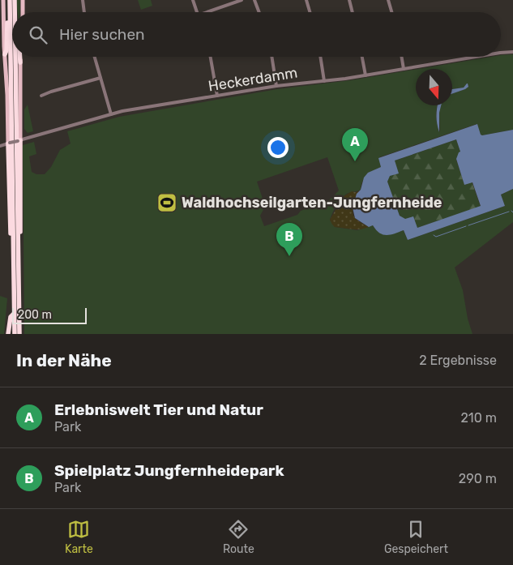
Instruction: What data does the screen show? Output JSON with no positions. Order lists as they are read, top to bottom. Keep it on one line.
{"streets":{"street":["Heckerdamm"]},"places":{"sports":["Waldhochseilgarten-Jungfernheide"]},"scale_bar":"200 m","north":"bottom","page":{"search":"Hier suchen","pins":["A","B"],"scale":"200 m","heading":["In der Nähe","2 Ergebnisse"],"list":[{"mark":"A","name":"Erlebniswelt Tier und Natur","note":"Park","value":"210 m"},{"mark":"B","name":"Spielplatz Jungfernheidepark","note":"Park","value":"290 m"}],"nav":["Karte","Route","Gespeichert"]}}
